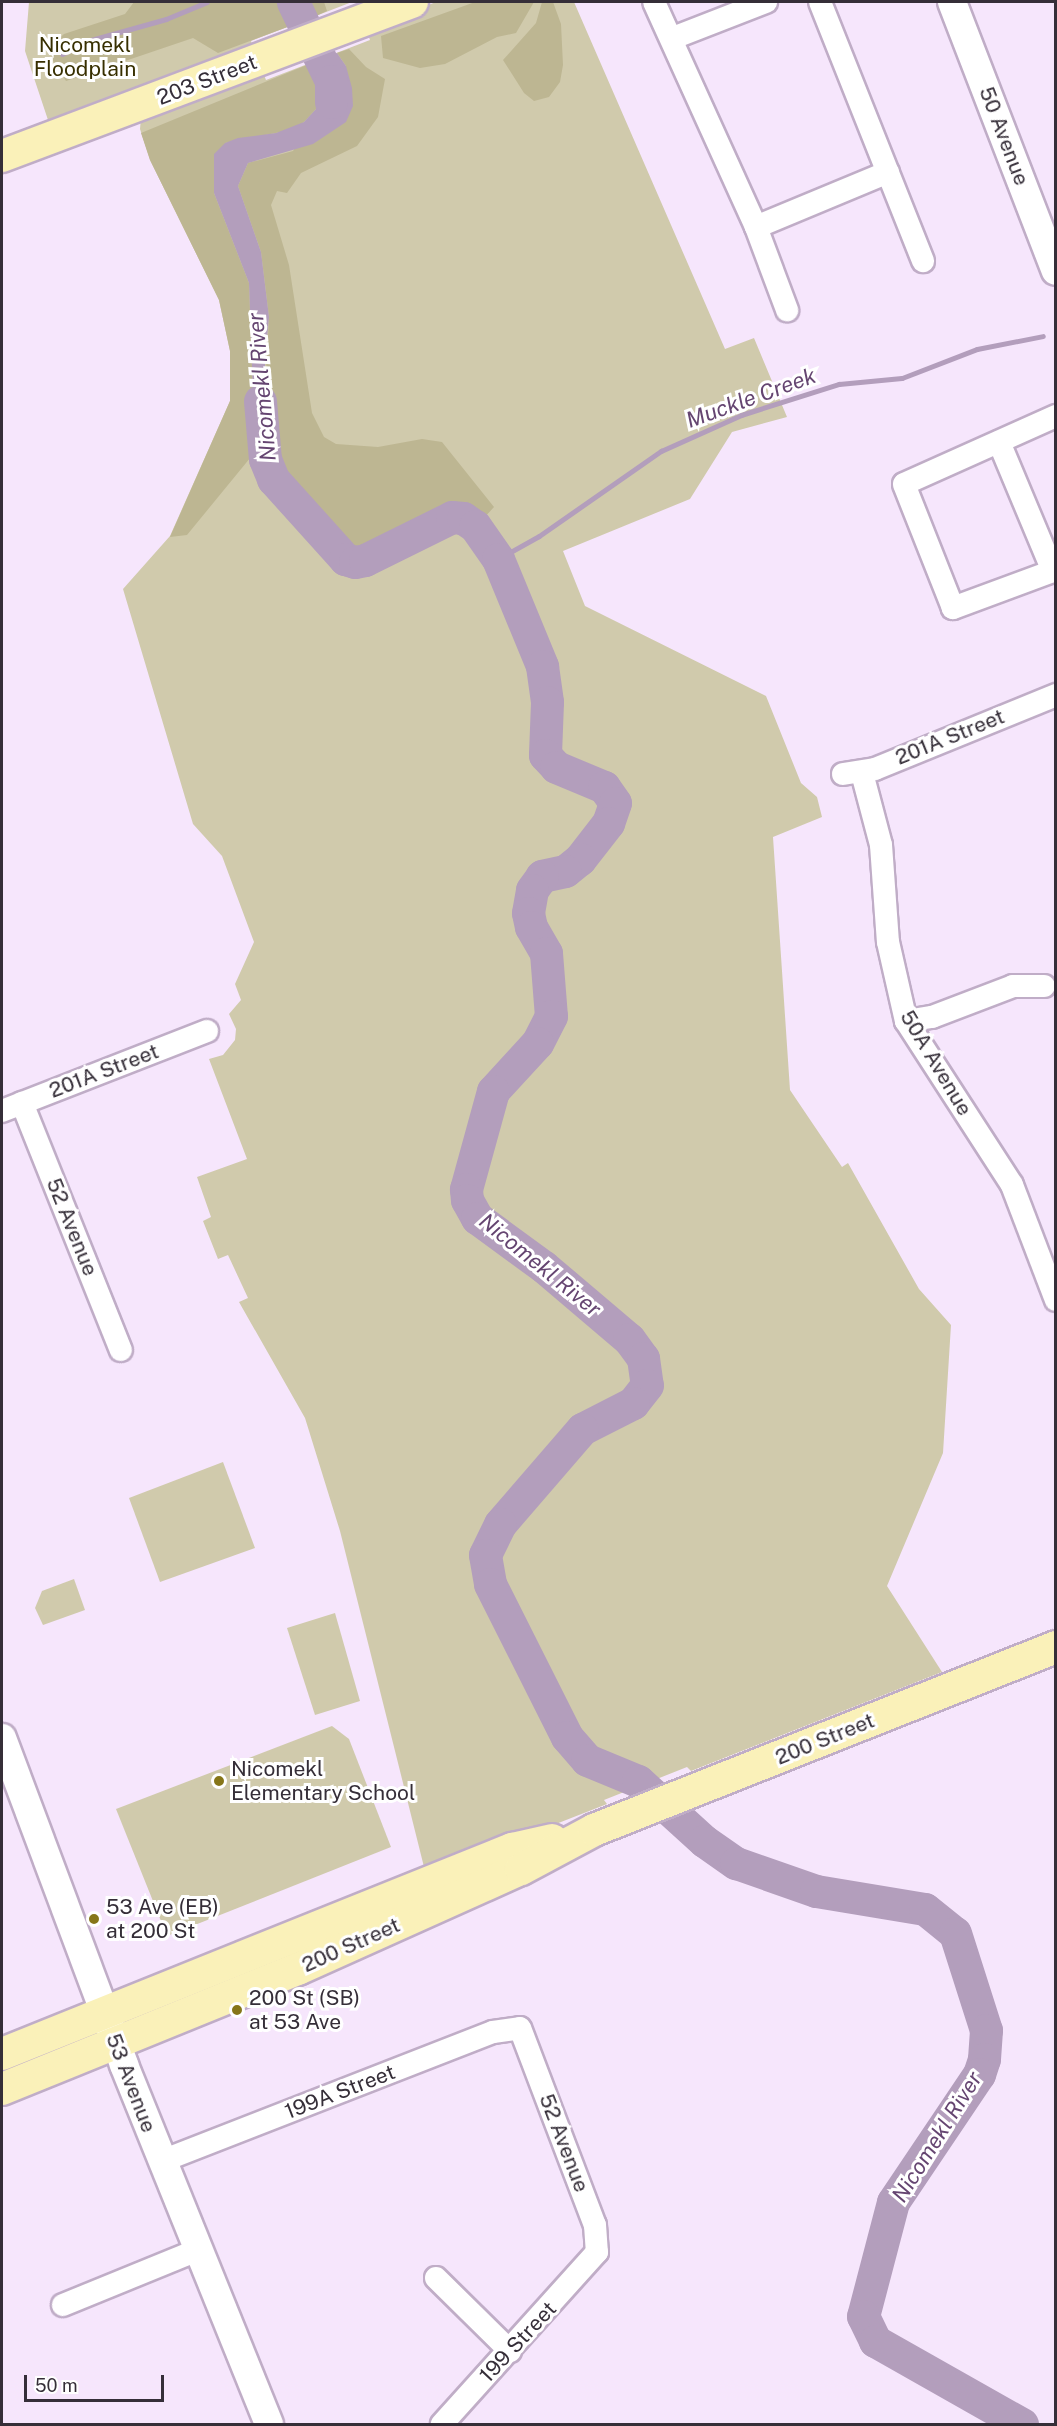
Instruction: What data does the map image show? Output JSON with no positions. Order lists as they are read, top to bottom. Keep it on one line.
{"streets":{"main road":["203 Street","200 Street"],"street":["50 Avenue","201A Street","50A Avenue","52 Avenue","53 Avenue","199A Street","199 Street"]},"crossings":[["201A Street","50A Avenue"],["201A Street","52 Avenue"],["52 Avenue","199A Street"],["52 Avenue","199 Street"],["200 Street","53 Avenue"],["53 Avenue","199A Street"]],"water":["Nicomekl River","Muckle Creek"],"parks":["Nicomekl Floodplain"],"places":["Nicomekl Elementary School","53 Ave (EB) at 200 St","200 St (SB) at 53 Ave"],"scale_bar":"50 m"}
